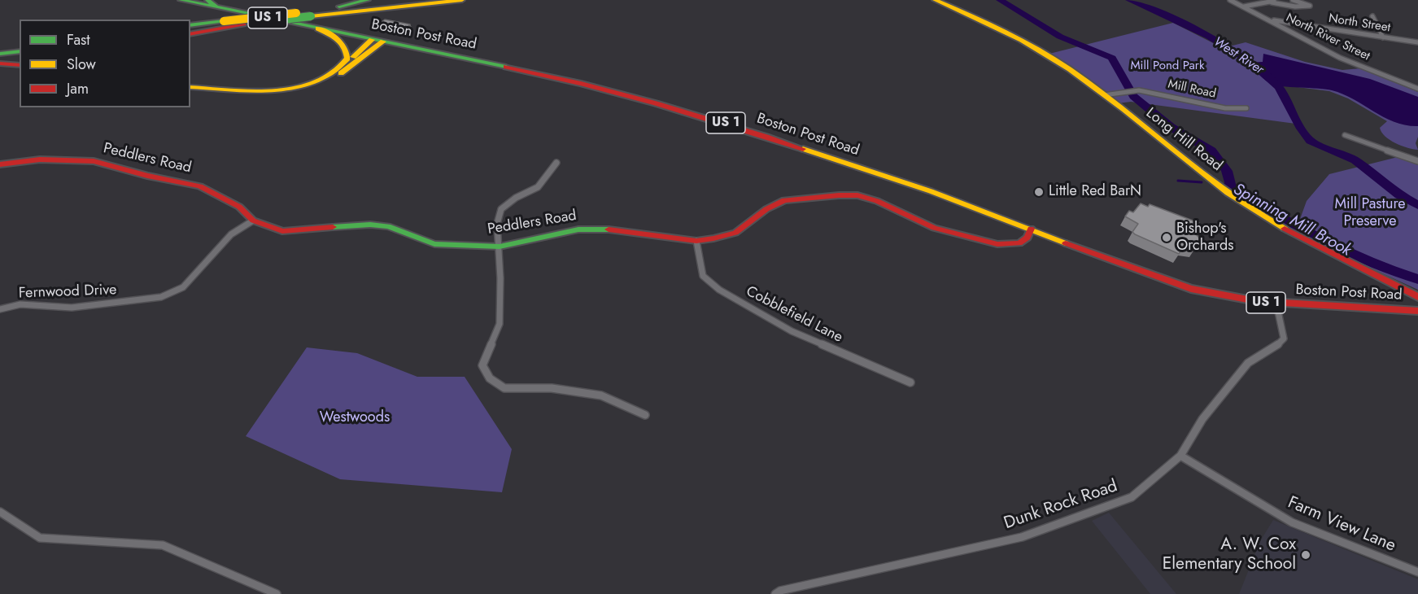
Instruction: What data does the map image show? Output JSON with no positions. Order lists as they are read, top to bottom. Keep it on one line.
{"streets":{"main road":["US 1","Boston Post Road","Long Hill Road","Peddlers Road"],"street":["North Street","North River Street","Mill Road","Fernwood Drive","Cobblefield Lane","Dunk Rock Road","Farm View Lane"]},"crossings":[["North Street","North River Street"],["Boston Post Road","Peddlers Road"],["Boston Post Road","Dunk Rock Road"],["Mill Road","Long Hill Road"],["Peddlers Road","Fernwood Drive"],["Peddlers Road","Cobblefield Lane"],["Dunk Rock Road","Farm View Lane"]],"water":["West River","Spinning Mill Brook"],"parks":["Mill Pond Park","Mill Pasture Preserve","Westwoods"],"places":["Little Red BarN","Bishop's Orchards","A. W. Cox Elementary School"],"legend":["Fast","Slow","Jam"]}
